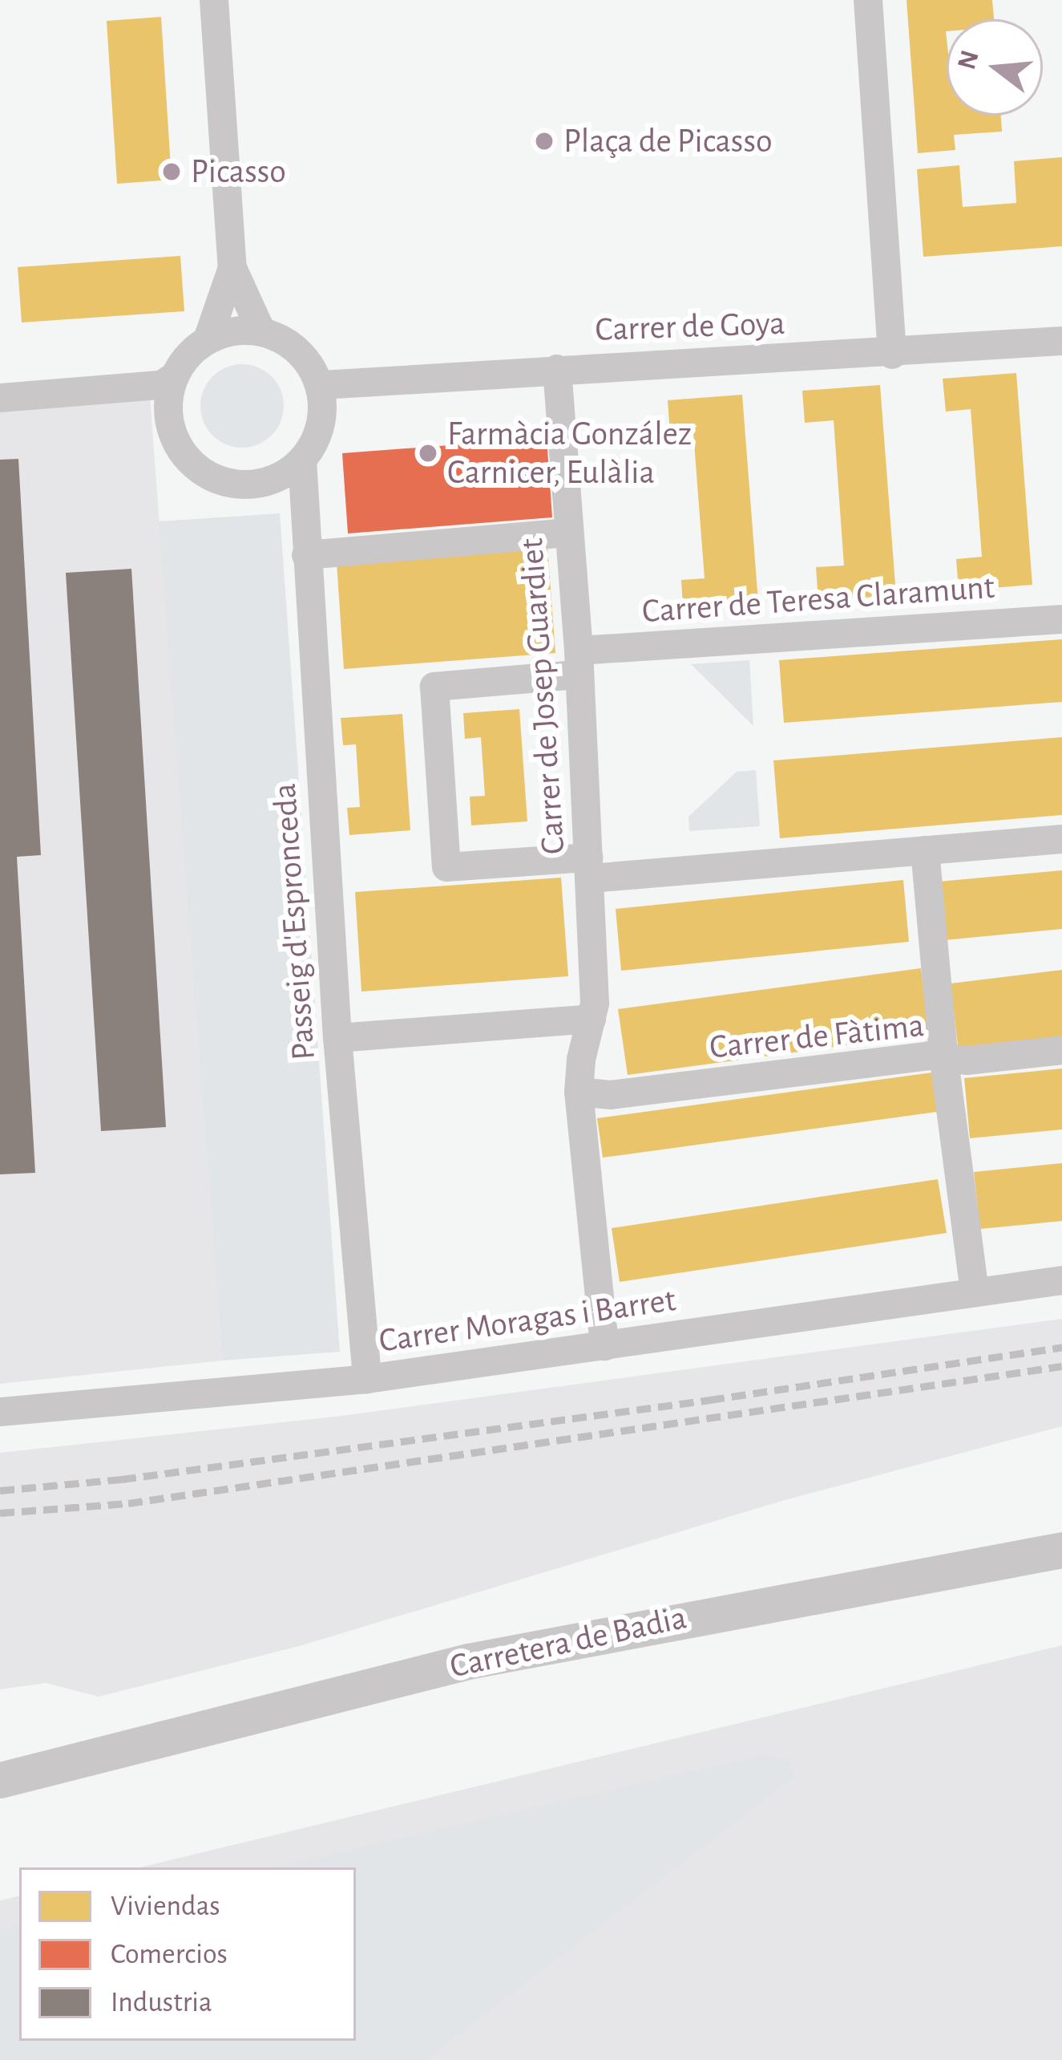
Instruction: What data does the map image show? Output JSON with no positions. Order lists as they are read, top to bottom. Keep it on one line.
{"streets":{"street":["Carrer de Goya","Carrer de Teresa Claramunt","Carrer de Josep Guardiet","Passeig d'Espronceda","Carrer de Fàtima","Carrer Moragas i Barret","Carretera de Badia"]},"crossings":[["Carrer de Goya","Carrer de Josep Guardiet"],["Carrer de Goya","Passeig d'Espronceda"],["Carrer de Teresa Claramunt","Carrer de Josep Guardiet"],["Carrer de Josep Guardiet","Carrer de Fàtima"],["Carrer de Josep Guardiet","Carrer Moragas i Barret"],["Passeig d'Espronceda","Carrer Moragas i Barret"]],"places":["Plaça de Picasso","Picasso","Farmàcia González Carnicer, Eulàlia"],"legend":["Viviendas","Comercios","Industria"],"north":"left"}
